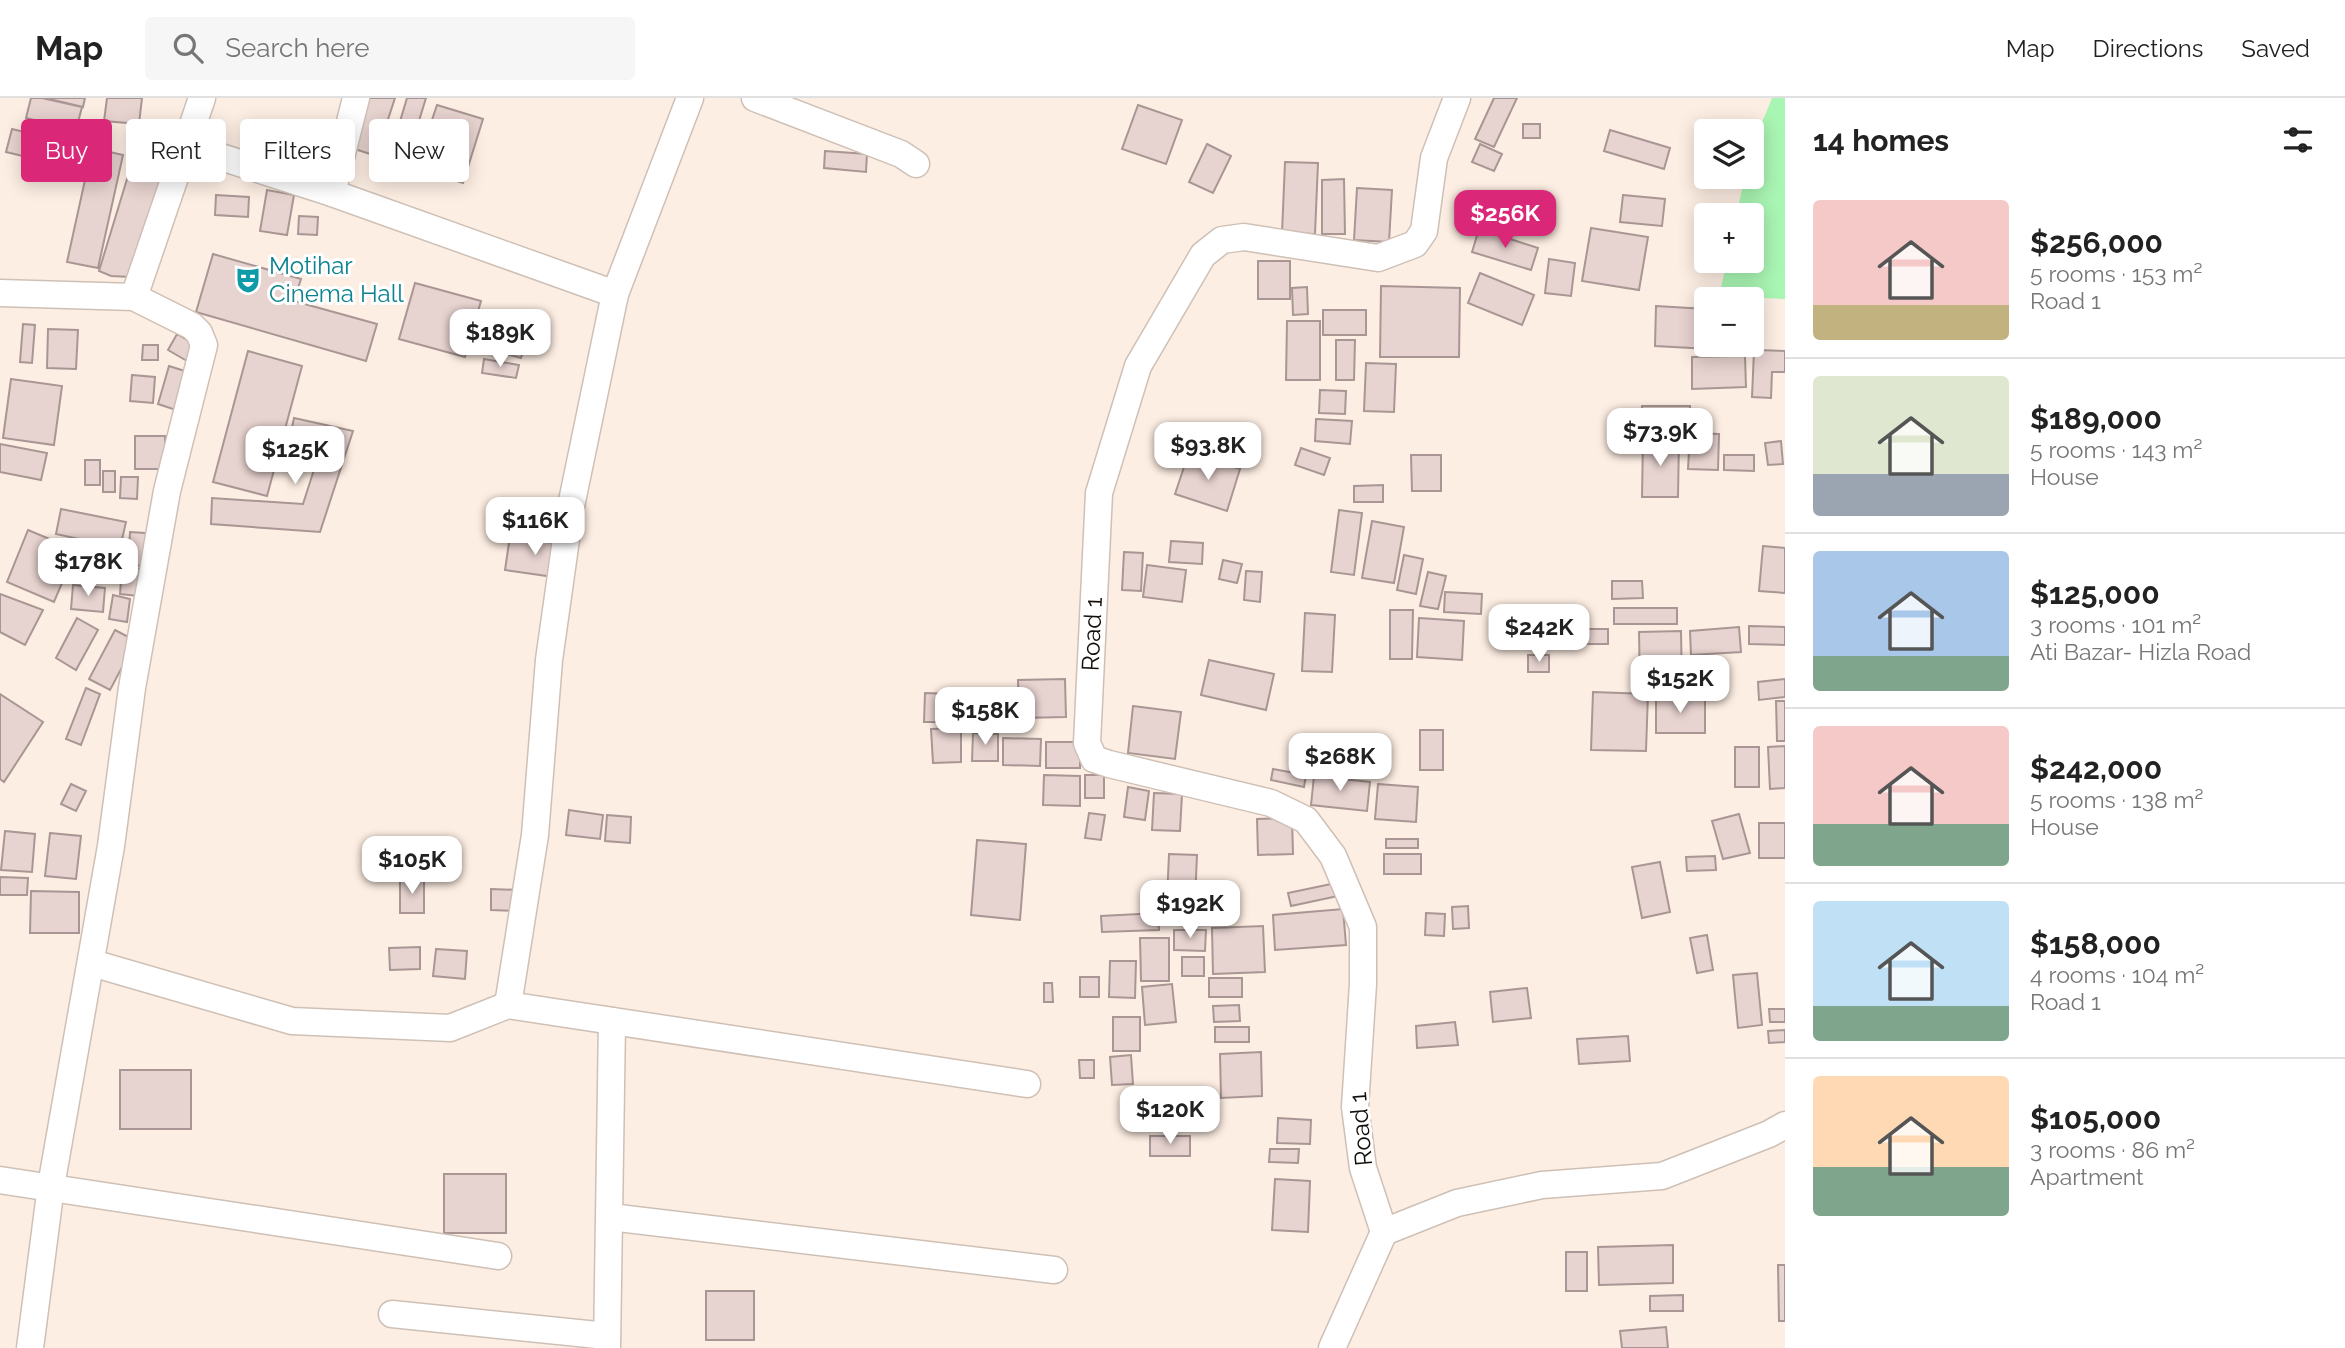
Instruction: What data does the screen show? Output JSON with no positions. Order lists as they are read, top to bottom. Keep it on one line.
{"streets":{"street":["Road 1"]},"places":{"theatre":["Motihar Cinema Hall"]},"page":{"header":"Map","search":"Search here","nav":["Map","Directions","Saved"],"heading":"14 homes","map_buttons":["+","−"],"chip":["Buy","Rent","Filters","New"],"list":[{"name":"$256,000","note":"5 rooms · 153 m² · Road 1"},{"name":"$189,000","note":"5 rooms · 143 m² · House"},{"name":"$125,000","note":"3 rooms · 101 m² · Ati Bazar- Hizla Road"},{"name":"$242,000","note":"5 rooms · 138 m² · House"},{"name":"$158,000","note":"4 rooms · 104 m² · Road 1"},{"name":"$105,000","note":"3 rooms · 86 m² · Apartment"}],"price":["$256K","$189K","$73.9K","$93.8K","$125K","$116K","$178K","$242K","$152K","$158K","$268K","$105K","$192K","$120K"]}}
